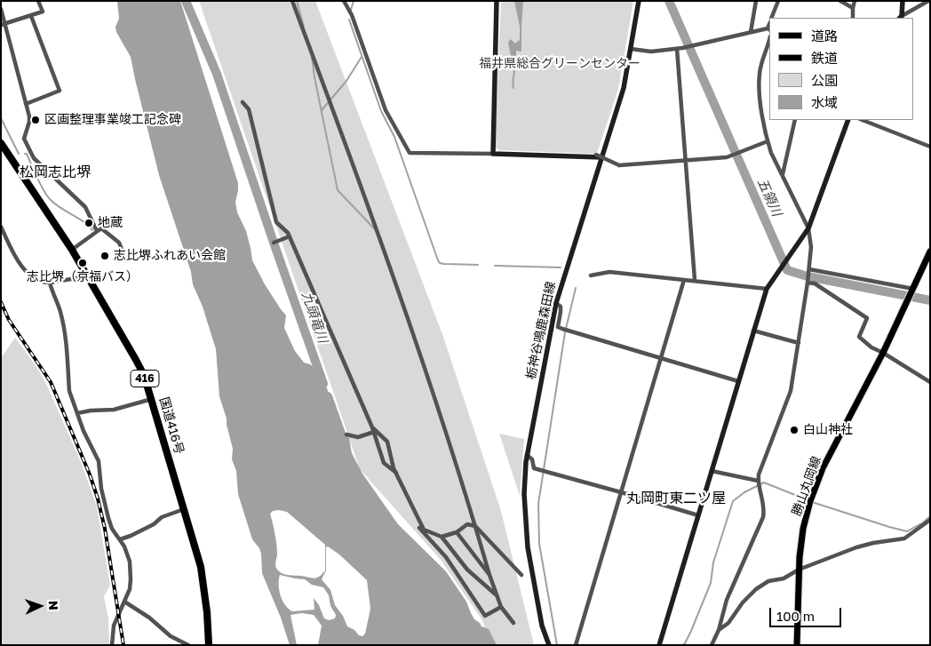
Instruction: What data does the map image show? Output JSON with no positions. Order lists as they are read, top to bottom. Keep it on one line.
{"streets":{"highway":["416","国道416号"],"main road":["勝山丸岡線"],"street":["栃神谷鳴鹿森田線"]},"districts":["松岡志比堺","丸岡町東二ツ屋"],"water":["五領川","九頭竜川"],"parks":["福井県総合グリーンセンター"],"places":["区画整理事業竣工記念碑","地蔵","志比堺ふれあい会館","志比堺（京福バス）","白山神社"],"legend":["道路","鉄道","公園","水域"],"scale_bar":"100 m","north":"right"}
